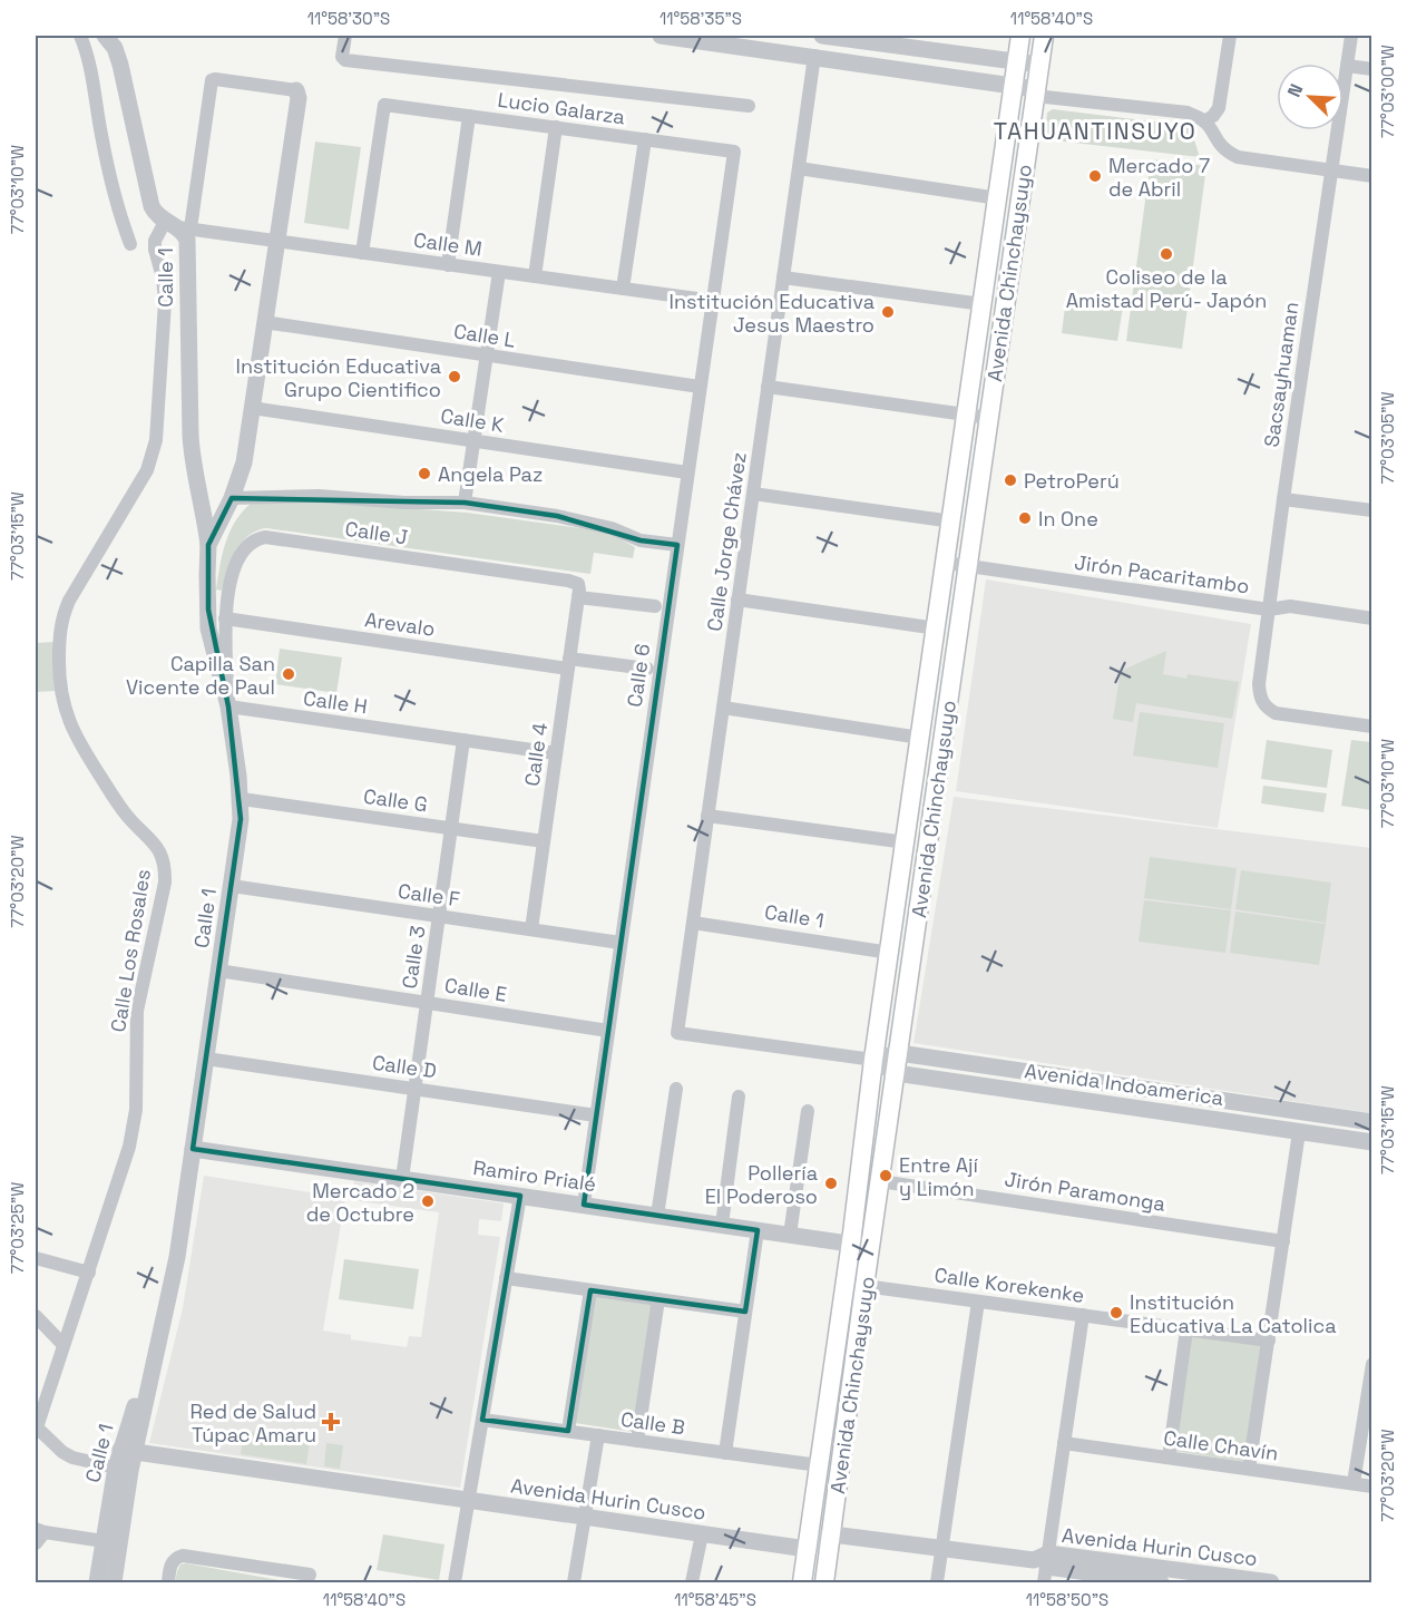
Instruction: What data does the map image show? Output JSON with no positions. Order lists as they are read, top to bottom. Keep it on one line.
{"streets":{"main road":["Avenida Chinchaysuyo"],"street":["Lucio Galarza","Calle M","Calle 1","Calle L","Sacsayhuaman","Calle K","Calle J","Calle Jorge Chávez","Jirón Pacaritambo","Arevalo","Calle 6","Calle H","Calle 4","Calle G","Calle F","Calle Los Rosales","Calle 3","Calle E","Calle D","Avenida Indoamerica","Ramiro Prialé","Jirón Paramonga","Calle Korekenke","Calle B","Calle Chavín","Avenida Hurin Cusco"]},"crossings":[["Lucio Galarza","Calle M"],["Lucio Galarza","Calle 6"],["Calle M","Calle 1"],["Calle M","Calle 6"],["Calle M","Calle Los Rosales"],["Avenida Chinchaysuyo","Calle 1"],["Avenida Chinchaysuyo","Jirón Pacaritambo"],["Avenida Chinchaysuyo","Avenida Indoamerica"],["Avenida Chinchaysuyo","Ramiro Prialé"],["Avenida Chinchaysuyo","Jirón Paramonga"],["Avenida Chinchaysuyo","Calle Korekenke"],["Avenida Chinchaysuyo","Calle B"],["Avenida Chinchaysuyo","Avenida Hurin Cusco"],["Calle 1","Calle L"],["Calle 1","Calle K"],["Calle 1","Calle J"],["Calle 1","Calle Jorge Chávez"],["Calle 1","Calle H"],["Calle 1","Calle G"],["Calle 1","Calle F"],["Calle 1","Calle Los Rosales"],["Calle 1","Calle E"],["Calle 1","Calle D"],["Calle 1","Ramiro Prialé"],["Calle 1","Avenida Hurin Cusco"],["Calle L","Calle 6"],["Sacsayhuaman","Jirón Pacaritambo"],["Calle K","Calle 6"],["Calle J","Arevalo"],["Calle J","Calle H"],["Calle J","Calle 4"],["Calle Jorge Chávez","Avenida Indoamerica"],["Arevalo","Calle 4"],["Calle 6","Calle F"],["Calle 6","Calle E"],["Calle 6","Calle D"],["Calle 6","Ramiro Prialé"],["Calle H","Calle 4"],["Calle H","Calle 3"],["Calle 4","Calle G"],["Calle 4","Calle F"],["Calle G","Calle 3"],["Calle F","Calle 3"],["Calle 3","Calle E"],["Calle 3","Calle D"],["Calle 3","Ramiro Prialé"]],"districts":["TAHUANTINSUYO"],"places":{"other":["Mercado 7 de Abril","Coliseo de la Amistad Perú- Japón","Institución Educativa Jesus Maestro","Institución Educativa Grupo Cientifico","Angela Paz","PetroPerú","In One","Capilla San Vicente de Paul","Entre Ají y Limón","Pollería El Poderoso","Mercado 2 de Octubre","Institución Educativa La Catolica"],"health":["Red de Salud Túpac Amaru"]},"north":"top left","coordinates":["11°58'30\"S","11°58'35\"S","11°58'40\"S","77°03'00\"W","77°03'10\"W","77°03'05\"W","77°03'15\"W","77°03'20\"W","77°03'25\"W","11°58'45\"S","11°58'50\"S"]}
